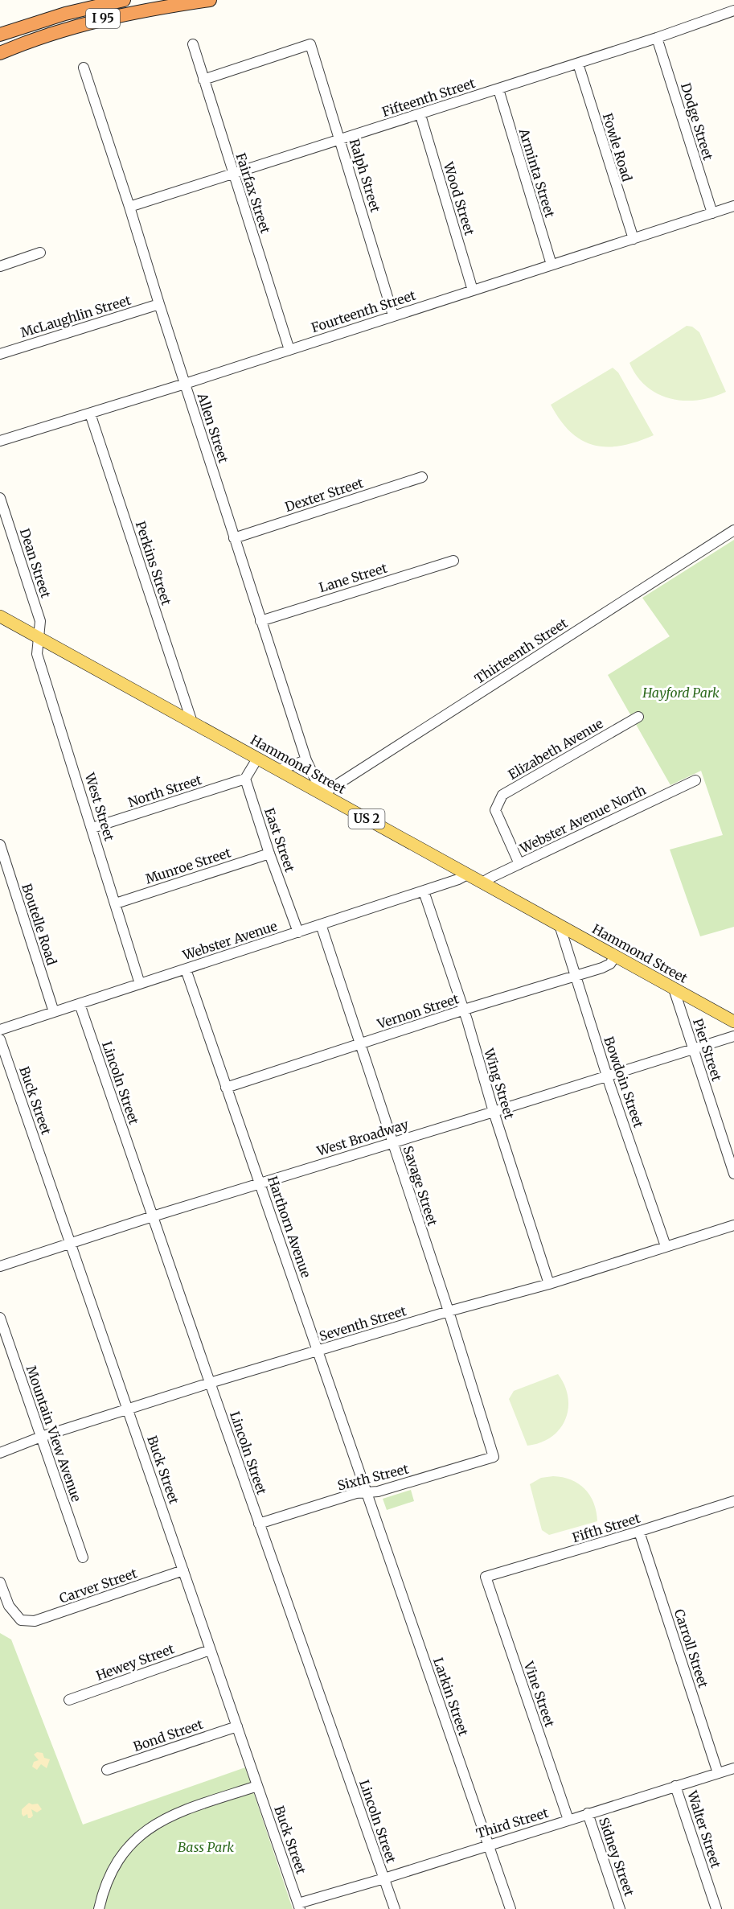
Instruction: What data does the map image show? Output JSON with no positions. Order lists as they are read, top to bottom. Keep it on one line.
{"streets":{"highway":["I 95"],"main road":["Hammond Street","US 2"],"street":["Fifteenth Street","Dodge Street","Fowle Road","Arminta Street","Ralph Street","Fairfax Street","Wood Street","Fourteenth Street","McLaughlin Street","Allen Street","Dexter Street","Dean Street","Perkins Street","Lane Street","Thirteenth Street","Elizabeth Avenue","North Street","West Street","Webster Avenue North","East Street","Munroe Street","Boutelle Road","Webster Avenue","Vernon Street","Pier Street","Bowdoin Street","Lincoln Street","Wing Street","Buck Street","West Broadway","Savage Street","Harthorn Avenue","Seventh Street","Mountain View Avenue","Sixth Street","Fifth Street","Carver Street","Carroll Street","Hewey Street","Vine Street","Larkin Street","Bond Street","Third Street","Walter Street","Sidney Street"]},"crossings":[["Fifteenth Street","Dodge Street"],["Fifteenth Street","Fowle Road"],["Fifteenth Street","Arminta Street"],["Fifteenth Street","Ralph Street"],["Fifteenth Street","Fairfax Street"],["Fifteenth Street","Wood Street"],["Fifteenth Street","Allen Street"],["Dodge Street","Fourteenth Street"],["Fowle Road","Fourteenth Street"],["Arminta Street","Fourteenth Street"],["Ralph Street","Fairfax Street"],["Ralph Street","Fourteenth Street"],["Fairfax Street","Fourteenth Street"],["Wood Street","Fourteenth Street"],["Fourteenth Street","Allen Street"],["Fourteenth Street","Perkins Street"],["McLaughlin Street","Allen Street"],["Allen Street","Dexter Street"],["Allen Street","Lane Street"],["Allen Street","Thirteenth Street"],["Allen Street","Hammond Street"],["Dean Street","Hammond Street"],["Dean Street","West Street"],["Perkins Street","Hammond Street"],["Thirteenth Street","Hammond Street"],["Elizabeth Avenue","Webster Avenue North"],["Hammond Street","West Street"],["Hammond Street","Webster Avenue North"],["Hammond Street","Webster Avenue"],["Hammond Street","Vernon Street"],["Hammond Street","Pier Street"],["Hammond Street","Bowdoin Street"],["North Street","West Street"],["North Street","East Street"],["West Street","Munroe Street"],["West Street","Webster Avenue"],["East Street","Munroe Street"],["East Street","Webster Avenue"],["Boutelle Road","Webster Avenue"],["Webster Avenue","Lincoln Street"],["Webster Avenue","Wing Street"],["Webster Avenue","Savage Street"],["Webster Avenue","Harthorn Avenue"],["Vernon Street","Bowdoin Street"],["Vernon Street","Wing Street"],["Vernon Street","Savage Street"],["Vernon Street","Harthorn Avenue"],["Pier Street","West Broadway"],["Bowdoin Street","West Broadway"],["Bowdoin Street","Seventh Street"],["Lincoln Street","West Broadway"],["Lincoln Street","Seventh Street"],["Lincoln Street","Sixth Street"],["Lincoln Street","Third Street"],["Wing Street","West Broadway"],["Wing Street","Seventh Street"],["Buck Street","West Broadway"],["Buck Street","Seventh Street"],["Buck Street","Carver Street"],["Buck Street","Hewey Street"],["Buck Street","Bond Street"],["Buck Street","Third Street"],["West Broadway","Savage Street"],["West Broadway","Harthorn Avenue"],["Savage Street","Seventh Street"],["Savage Street","Sixth Street"],["Harthorn Avenue","Seventh Street"],["Harthorn Avenue","Sixth Street"],["Harthorn Avenue","Larkin Street"],["Seventh Street","Mountain View Avenue"],["Sixth Street","Larkin Street"],["Fifth Street","Carroll Street"],["Fifth Street","Vine Street"],["Carroll Street","Third Street"],["Vine Street","Third Street"],["Larkin Street","Third Street"],["Third Street","Walter Street"],["Third Street","Sidney Street"]],"parks":["Hayford Park","Bass Park"]}
